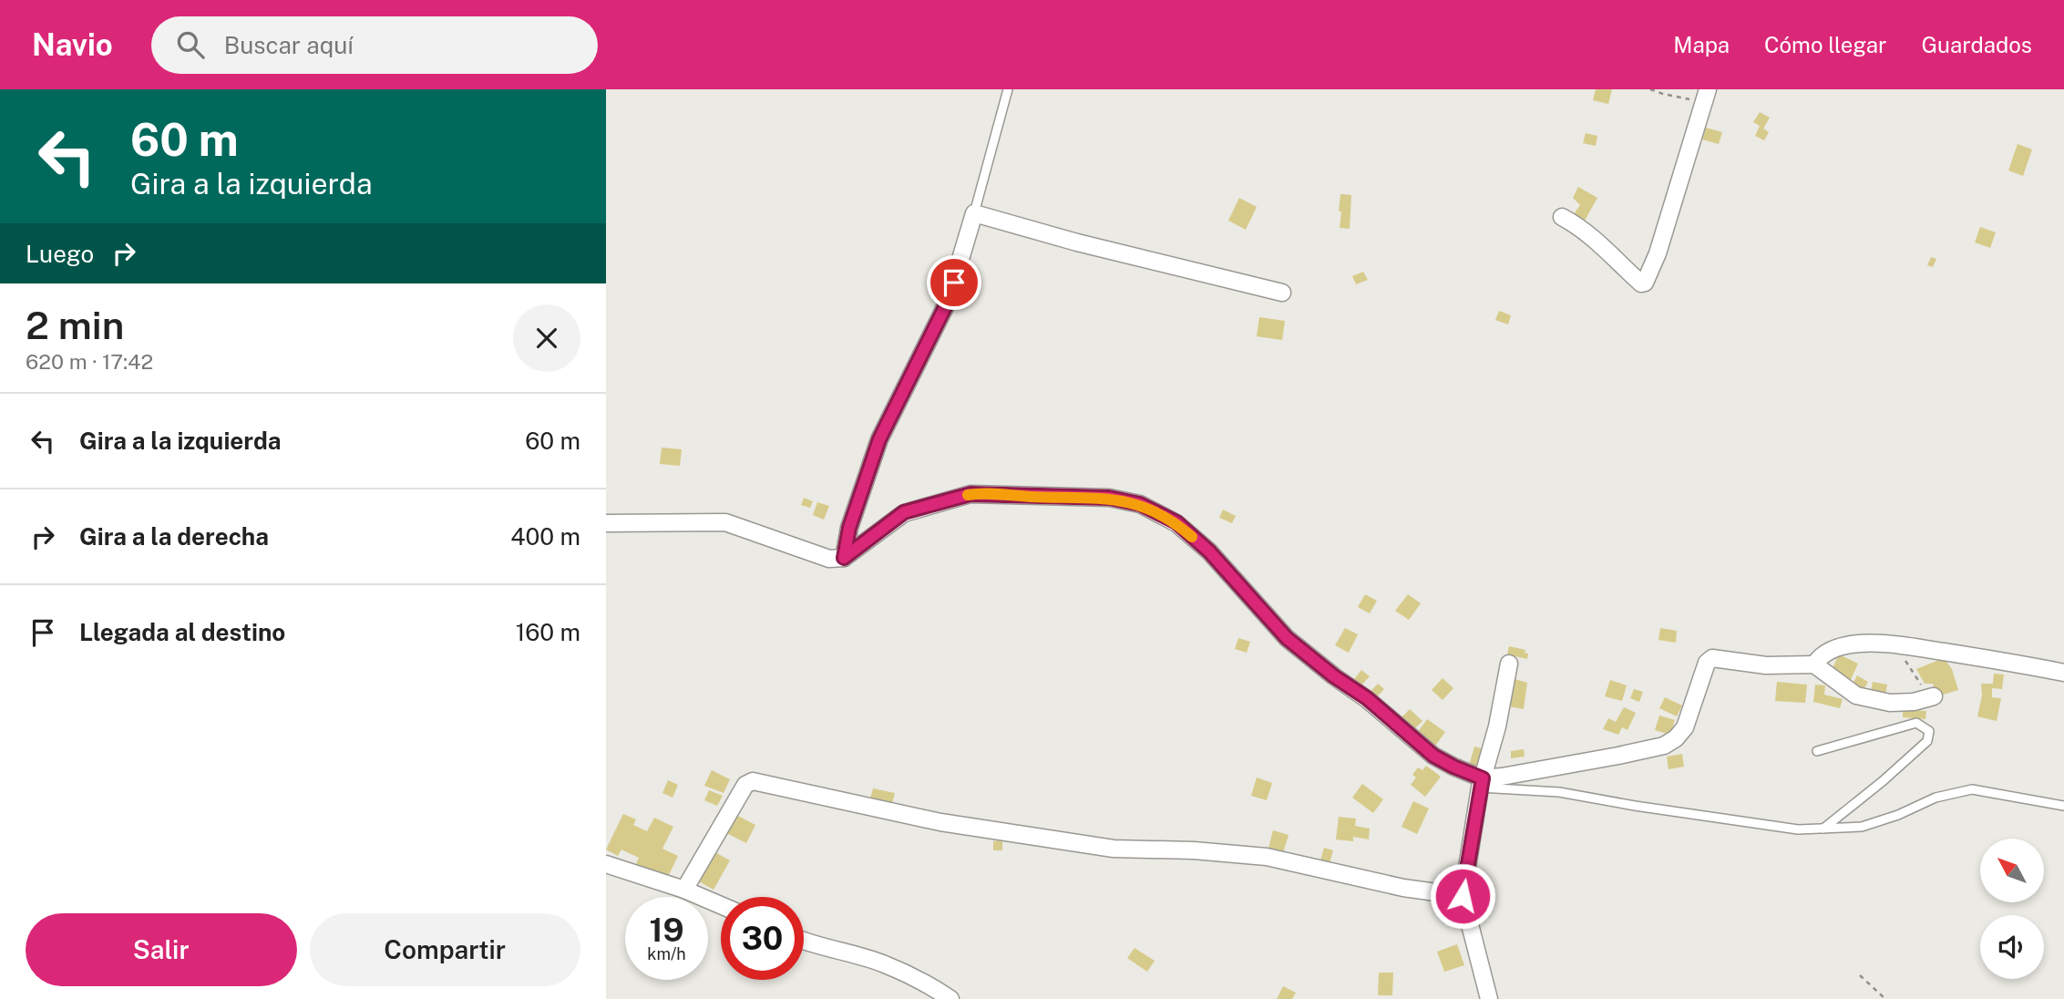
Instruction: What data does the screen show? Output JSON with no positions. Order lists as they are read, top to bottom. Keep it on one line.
{"north":"top left","page":{"header":"Navio","search":"Buscar aquí","nav":["Mapa","Cómo llegar","Guardados"],"turn":["60 m","Gira a la izquierda"],"then":"Luego","heading":["2 min","620 m · 17:42"],"list":[{"name":"Gira a la izquierda","value":"60 m"},{"name":"Gira a la derecha","value":"400 m"},{"name":"Llegada al destino","value":"160 m"}],"speed":"19 km/h","limit":"30","buttons":["Salir","Compartir"]}}
